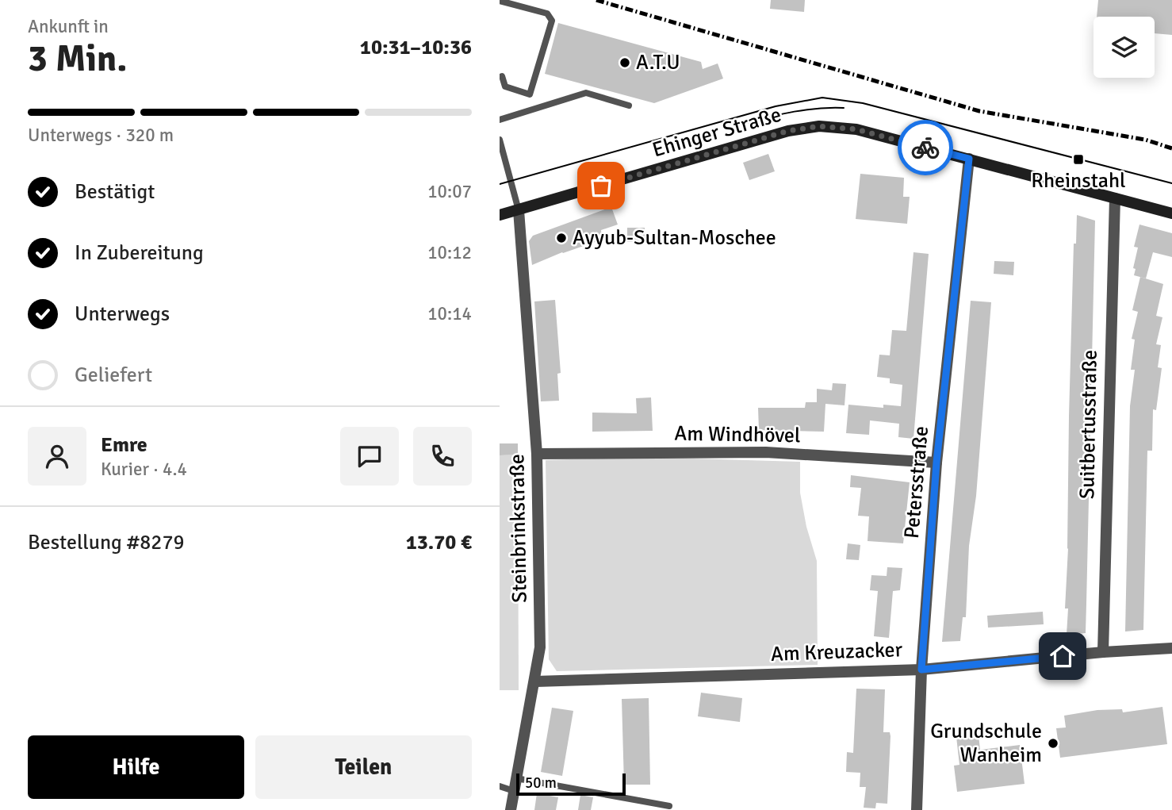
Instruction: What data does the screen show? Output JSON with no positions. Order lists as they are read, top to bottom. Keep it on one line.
{"streets":{"street":["Ehinger Straße","Suitbertusstraße","Am Windhövel","Petersstraße","Steinbrinkstraße","Am Kreuzacker"]},"crossings":[["Ehinger Straße","Suitbertusstraße"],["Ehinger Straße","Petersstraße"],["Ehinger Straße","Steinbrinkstraße"],["Suitbertusstraße","Am Kreuzacker"],["Am Windhövel","Petersstraße"],["Am Windhövel","Steinbrinkstraße"],["Petersstraße","Am Kreuzacker"],["Steinbrinkstraße","Am Kreuzacker"]],"places":{"other":["A.T.U","Ayyub-Sultan-Moschee","Grundschule Wanheim"],"transit":["Rheinstahl"]},"scale_bar":"50 m","page":{"heading":["3 Min.","Ankunft in","10:31–10:36"],"panel":["Emre","Kurier · 4.4","Bestellung #8279","13.70 €"],"bar":"Unterwegs · 320 m","list":[["Bestätigt","10:07"],["In Zubereitung","10:12"],["Unterwegs","10:14"],"Geliefert"],"buttons":["Hilfe","Teilen"],"scale":"50 m"}}
